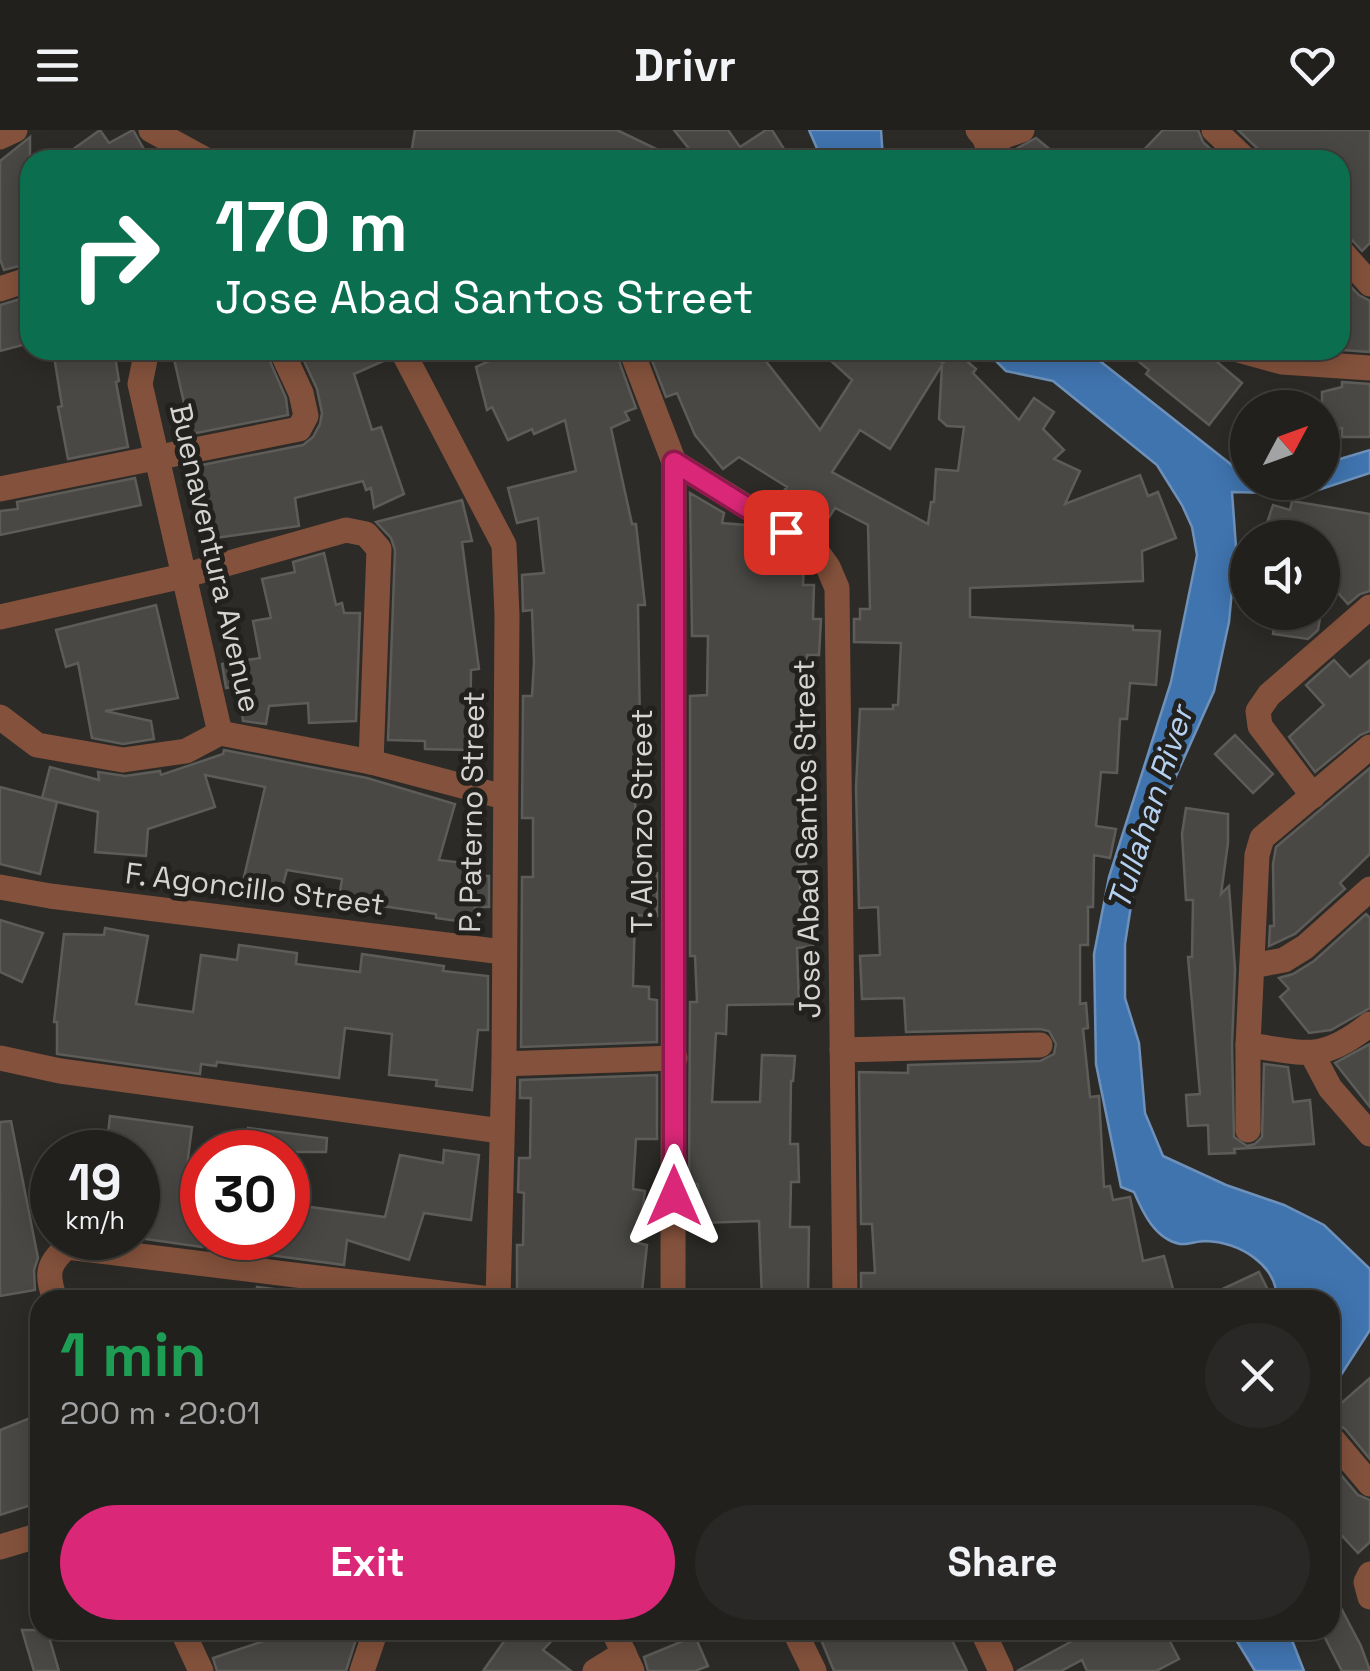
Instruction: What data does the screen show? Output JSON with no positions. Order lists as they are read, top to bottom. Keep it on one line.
{"streets":{"street":["Buenaventura Avenue","P. Paterno Street","T. Alonzo Street","Jose Abad Santos Street","F. Agoncillo Street"]},"crossings":[["Buenaventura Avenue","P. Paterno Street"],["P. Paterno Street","F. Agoncillo Street"],["T. Alonzo Street","Jose Abad Santos Street"]],"water":["Tullahan River"],"north":"top right","page":{"header":"Drivr","turn":["170 m","Jose Abad Santos Street"],"speed":"19 km/h","limit":"30","heading":["1 min","200 m · 20:01"],"buttons":["Exit","Share"]}}
